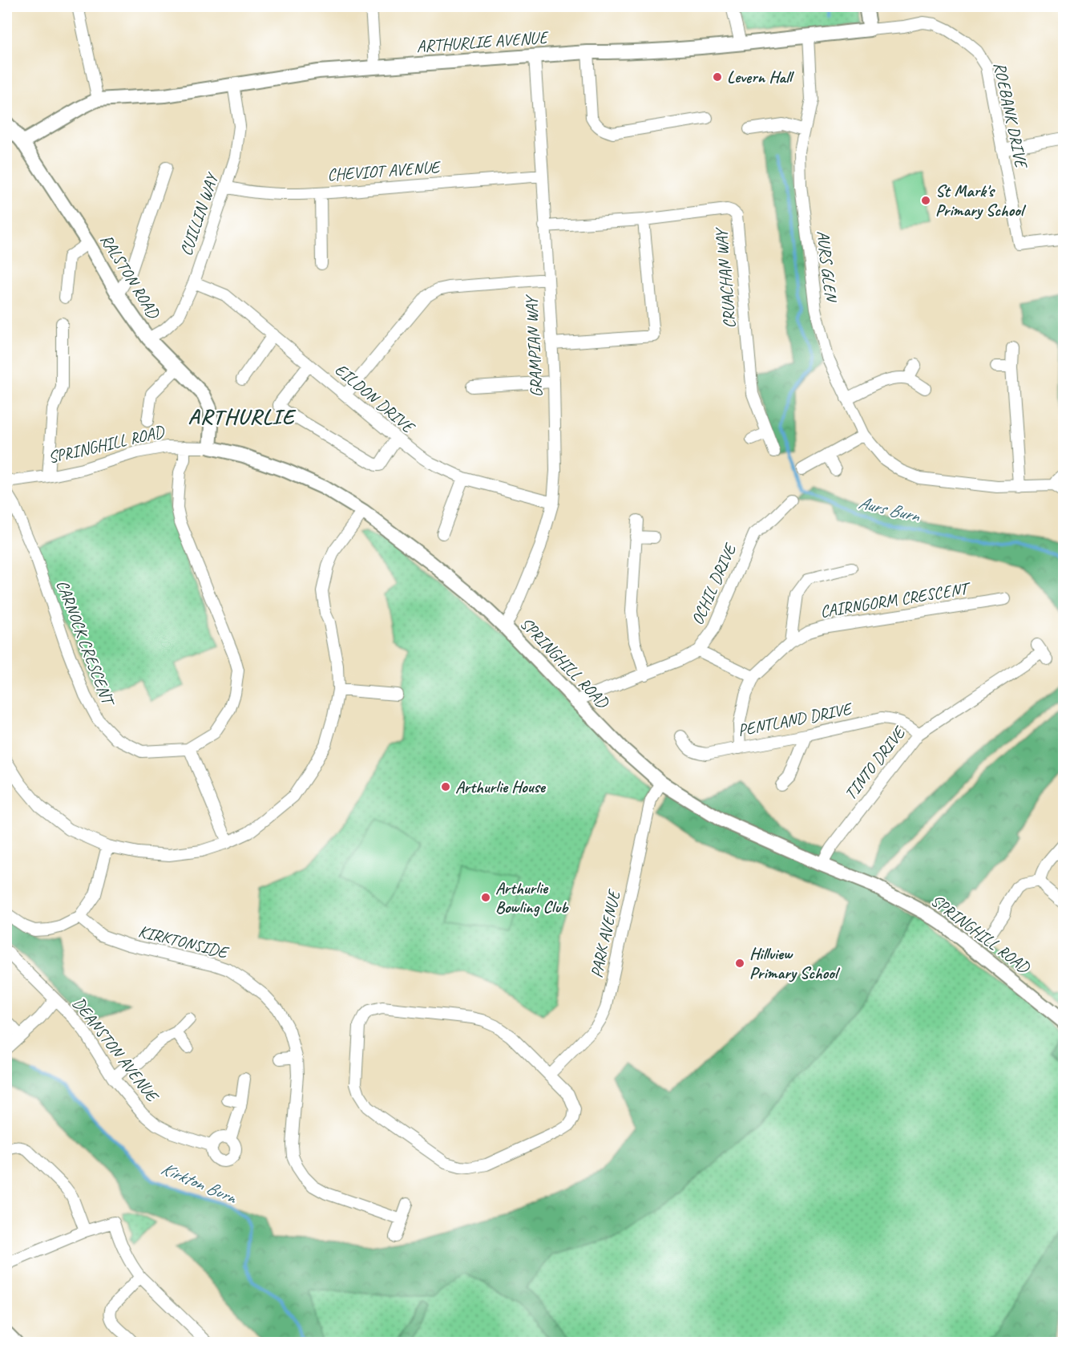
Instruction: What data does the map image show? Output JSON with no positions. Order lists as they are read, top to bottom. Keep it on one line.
{"streets":{"street":["ARTHURLIE AVENUE","ROEBANK DRIVE","CHEVIOT AVENUE","CUILLIN WAY","AURS GLEN","RALSTON ROAD","CRUACHAN WAY","GRAMPIAN WAY","EILDON DRIVE","SPRINGHILL ROAD","OCHIL DRIVE","CAIRNGORM CRESCENT","CARNOCK CRESCENT","PENTLAND DRIVE","TINTO DRIVE","PARK AVENUE","KIRKTONSIDE","DEANSTON AVENUE"]},"crossings":[["ARTHURLIE AVENUE","ROEBANK DRIVE"],["ARTHURLIE AVENUE","CUILLIN WAY"],["ARTHURLIE AVENUE","AURS GLEN"],["ARTHURLIE AVENUE","GRAMPIAN WAY"],["CHEVIOT AVENUE","CUILLIN WAY"],["CHEVIOT AVENUE","GRAMPIAN WAY"],["CUILLIN WAY","RALSTON ROAD"],["CUILLIN WAY","EILDON DRIVE"],["RALSTON ROAD","SPRINGHILL ROAD"],["GRAMPIAN WAY","EILDON DRIVE"],["GRAMPIAN WAY","SPRINGHILL ROAD"],["SPRINGHILL ROAD","OCHIL DRIVE"],["SPRINGHILL ROAD","CARNOCK CRESCENT"],["SPRINGHILL ROAD","TINTO DRIVE"],["SPRINGHILL ROAD","PARK AVENUE"],["CAIRNGORM CRESCENT","PENTLAND DRIVE"],["PENTLAND DRIVE","TINTO DRIVE"]],"districts":["ARTHURLIE"],"water":["Aurs Burn","Kirkton Burn"],"places":["Levern Hall","St Mark's Primary School","Arthurlie House","Arthurlie Bowling Club","Hillview Primary School"]}
